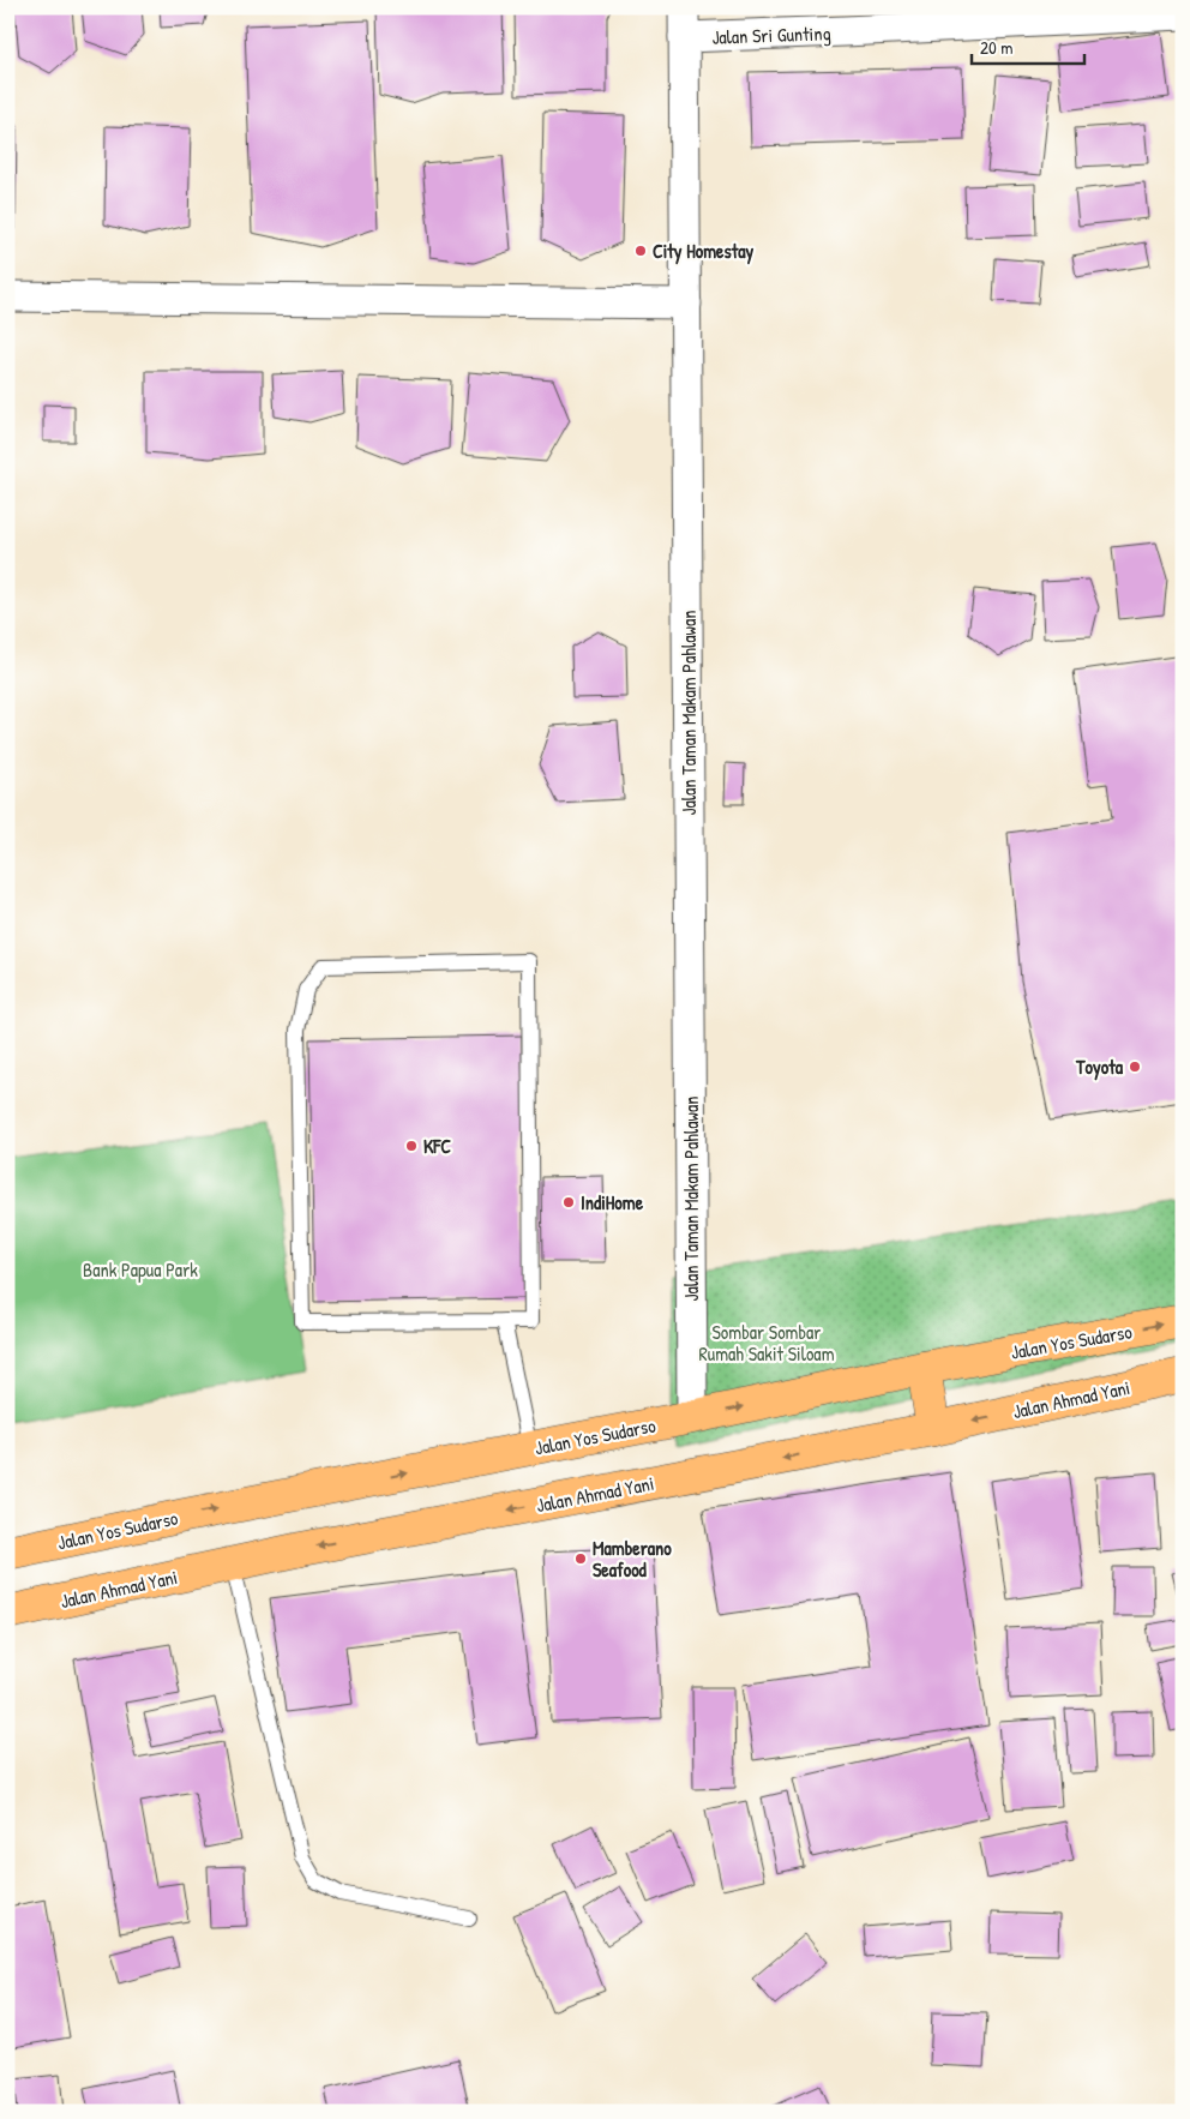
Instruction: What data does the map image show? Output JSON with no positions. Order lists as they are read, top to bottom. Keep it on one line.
{"streets":{"highway":["Jalan Yos Sudarso","Jalan Ahmad Yani"],"street":["Jalan Sri Gunting","Jalan Taman Makam Pahlawan"]},"crossings":[["Jalan Sri Gunting","Jalan Taman Makam Pahlawan"],["Jalan Taman Makam Pahlawan","Jalan Yos Sudarso"]],"one_way":["Jalan Yos Sudarso","Jalan Ahmad Yani"],"parks":["Bank Papua Park","Sombar Sombar Rumah Sakit Siloam"],"places":["City Homestay","Toyota","KFC","IndiHome","Mamberano Seafood"],"scale_bar":"20 m"}
